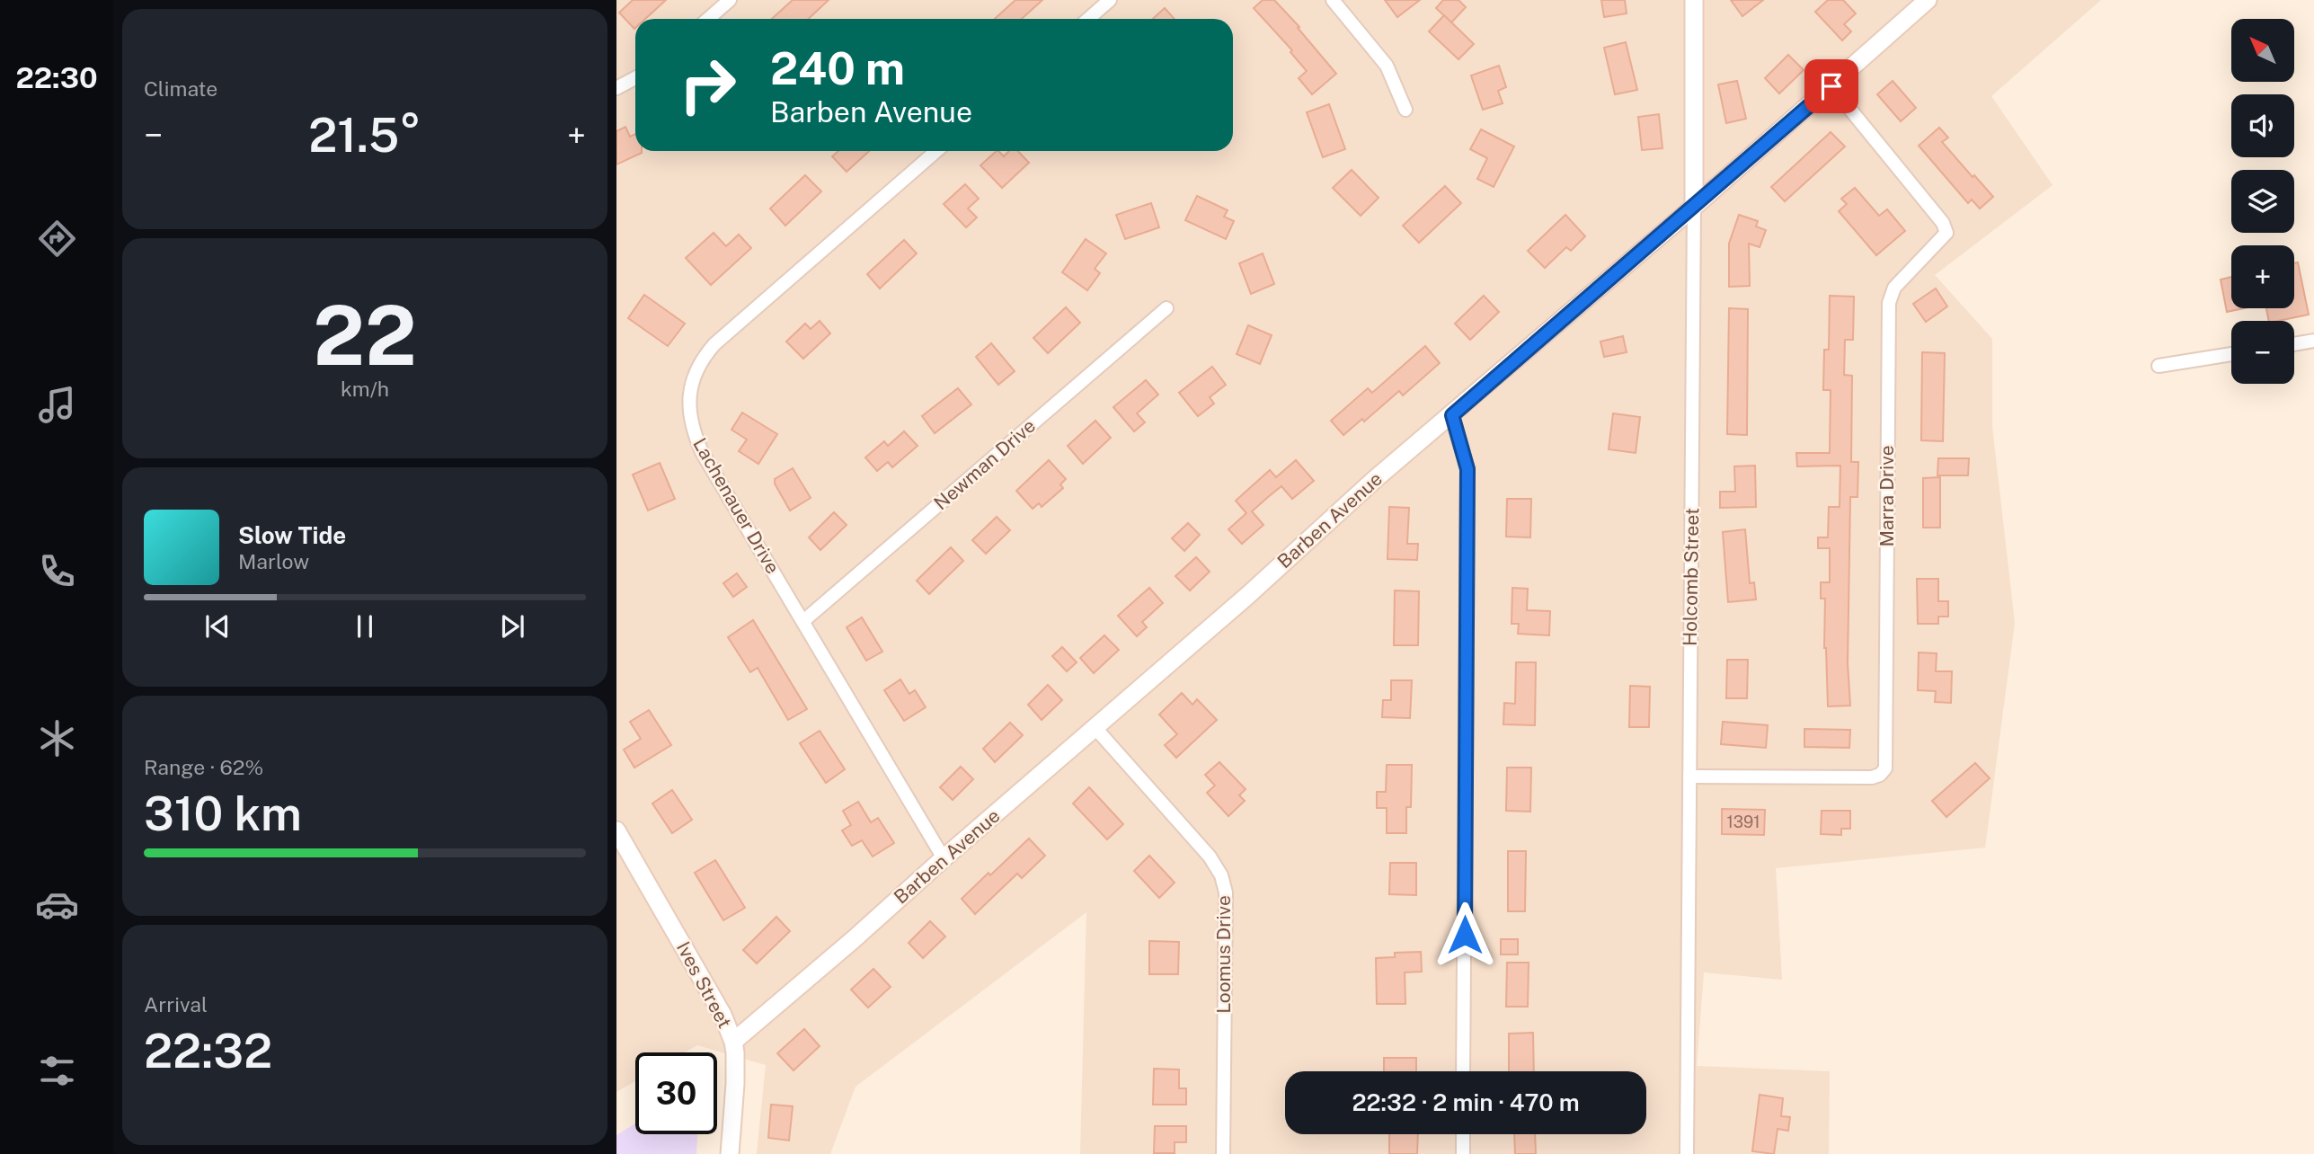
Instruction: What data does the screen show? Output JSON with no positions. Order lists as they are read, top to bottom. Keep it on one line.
{"streets":{"street":["Newman Drive","Marra Drive","Lachenauer Drive","Barben Avenue","Holcomb Street","Loomus Drive","Ives Street"]},"crossings":[["Newman Drive","Lachenauer Drive"],["Marra Drive","Barben Avenue"],["Marra Drive","Holcomb Street"],["Lachenauer Drive","Barben Avenue"],["Barben Avenue","Holcomb Street"],["Barben Avenue","Loomus Drive"],["Barben Avenue","Ives Street"]],"house_numbers":["1391"],"north":"top left","page":{"tabs":"22:30","tile":["Climate",["22","km/h"],["Range · 62%","310 km"],["Arrival","22:32"]],"map_buttons":["+","−"],"turn":["240 m","Barben Avenue"],"heat":["−","21.5°","+"],"song":["Slow Tide","Marlow"],"limit":"30","trip":"22:32 · 2 min · 470 m"}}
